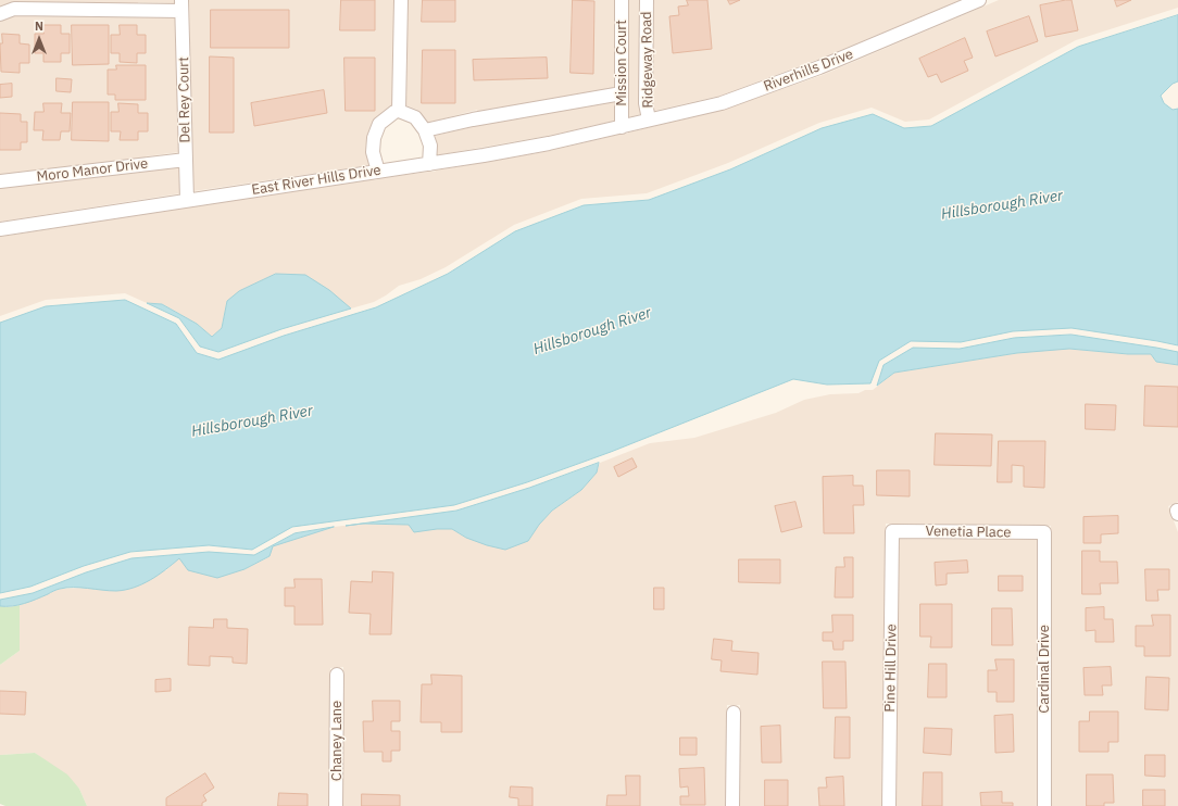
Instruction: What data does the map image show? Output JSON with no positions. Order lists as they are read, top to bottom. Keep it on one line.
{"streets":{"street":["Ridgeway Road","Mission Court","Riverhills Drive","Del Rey Court","Moro Manor Drive","East River Hills Drive","Venetia Place","Pine Hill Drive","Cardinal Drive","Chaney Lane"]},"crossings":[["Ridgeway Road","Riverhills Drive"],["Mission Court","Riverhills Drive"],["Mission Court","East River Hills Drive"],["Riverhills Drive","East River Hills Drive"],["Del Rey Court","Moro Manor Drive"],["Del Rey Court","East River Hills Drive"],["Venetia Place","Pine Hill Drive"],["Venetia Place","Cardinal Drive"]],"water":["Hillsborough River"],"north":"top"}
